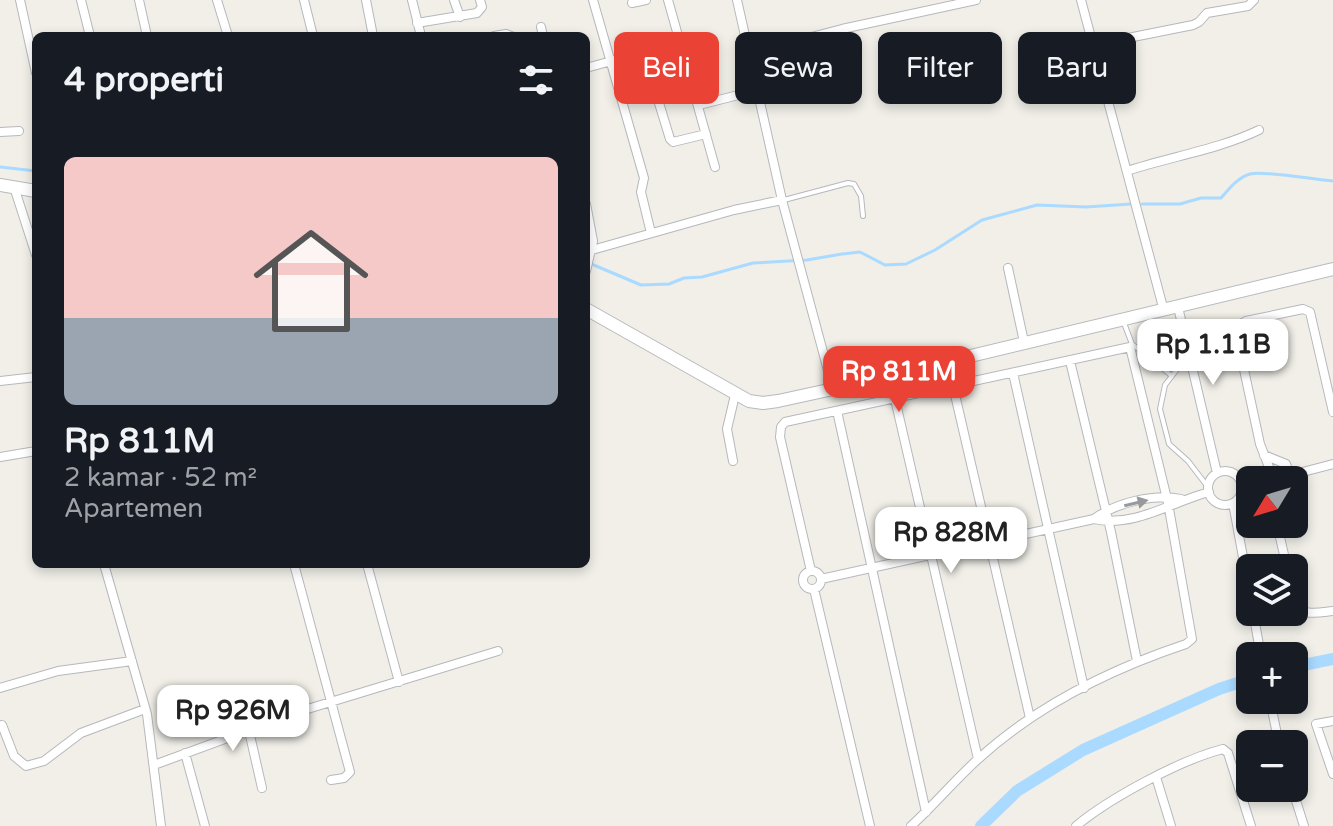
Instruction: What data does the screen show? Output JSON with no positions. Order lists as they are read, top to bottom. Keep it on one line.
{"north":"bottom left","page":{"chip":["Beli","Sewa","Filter","Baru"],"heading":"4 properti","list":[{"name":"Rp 811M","note":"2 kamar · 52 m² · Apartemen"}],"price":["Rp 1.11B","Rp 811M","Rp 828M","Rp 926M"],"map_buttons":["+","−"]}}
